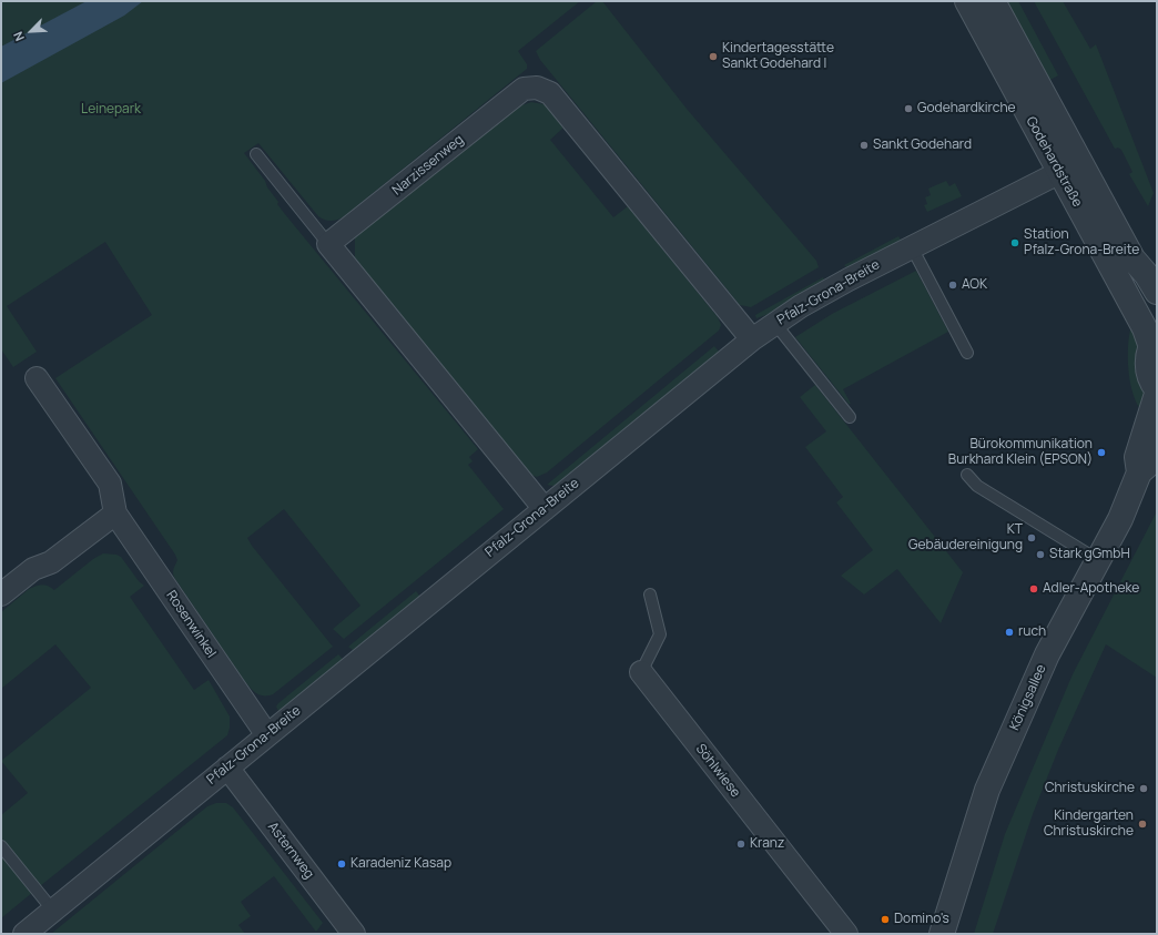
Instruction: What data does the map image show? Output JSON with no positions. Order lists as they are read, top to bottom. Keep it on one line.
{"streets":{"street":["Godehardstraße","Narzissenweg","Pfalz-Grona-Breite","Rosenwinkel","Königsallee","Söhlwiese","Asternweg"]},"crossings":[["Godehardstraße","Pfalz-Grona-Breite"],["Narzissenweg","Pfalz-Grona-Breite"],["Pfalz-Grona-Breite","Rosenwinkel"],["Pfalz-Grona-Breite","Asternweg"]],"parks":["Leinepark"],"places":["Kindertagesstätte Sankt Godehard I","Godehardkirche","Sankt Godehard","Station Pfalz-Grona-Breite","AOK","Bürokommunikation Burkhard Klein (EPSON)","KT Gebäudereinigung","Stark gGmbH","Adler-Apotheke","ruch","Christuskirche","Kindergarten Christuskirche","Kranz","Karadeniz Kasap","Domino's"],"north":"bottom left"}
